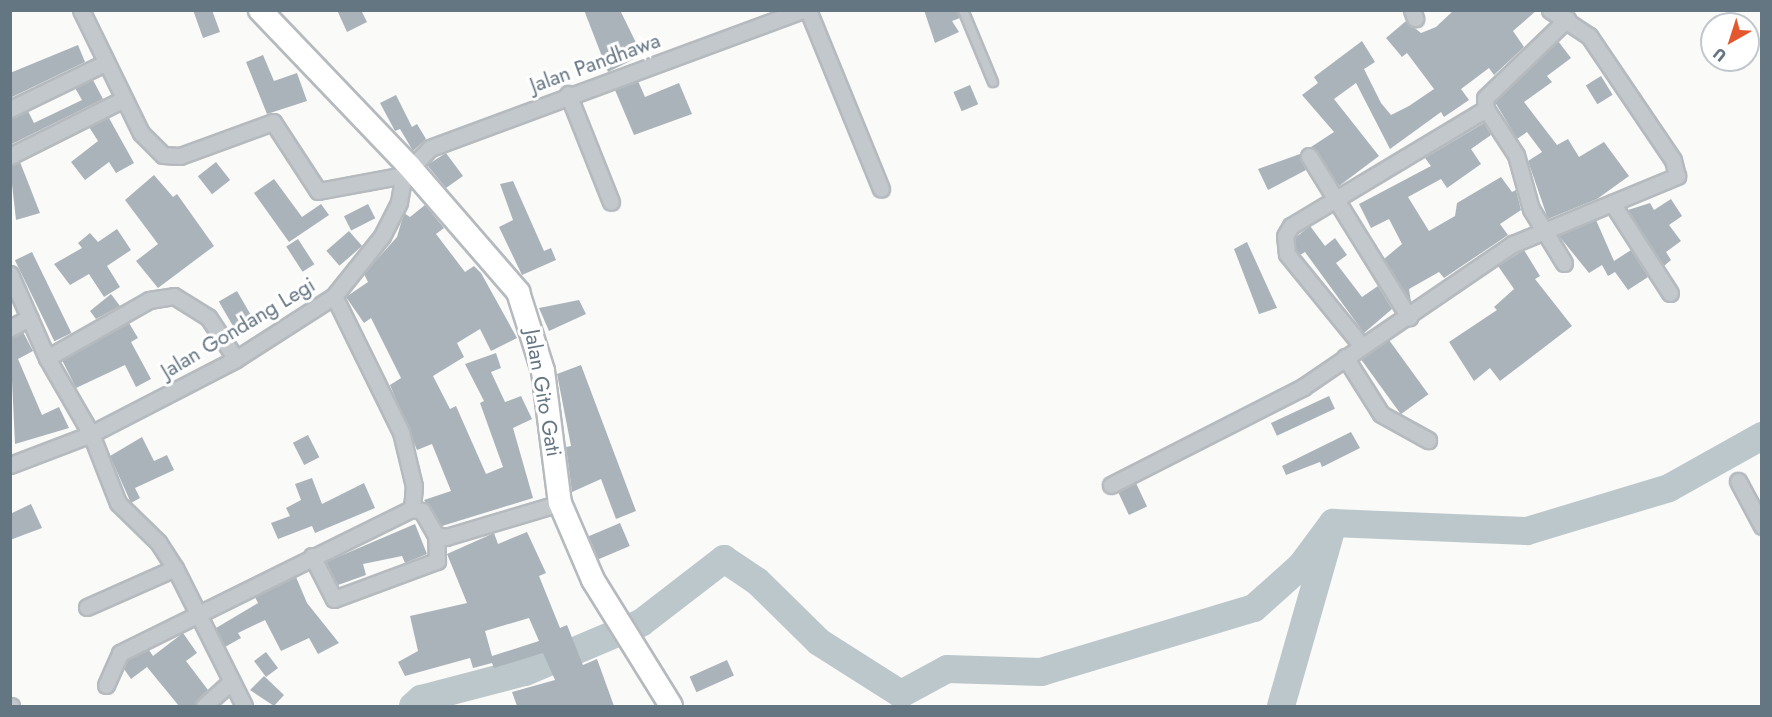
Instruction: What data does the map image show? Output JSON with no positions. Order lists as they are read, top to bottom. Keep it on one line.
{"streets":{"main road":["Jalan Gito Gati"],"street":["Jalan Pandhawa","Jalan Gondang Legi"]},"crossings":[["Jalan Pandhawa","Jalan Gondang Legi"],["Jalan Pandhawa","Jalan Gito Gati"],["Jalan Gondang Legi","Jalan Gito Gati"]],"north":"bottom left"}
